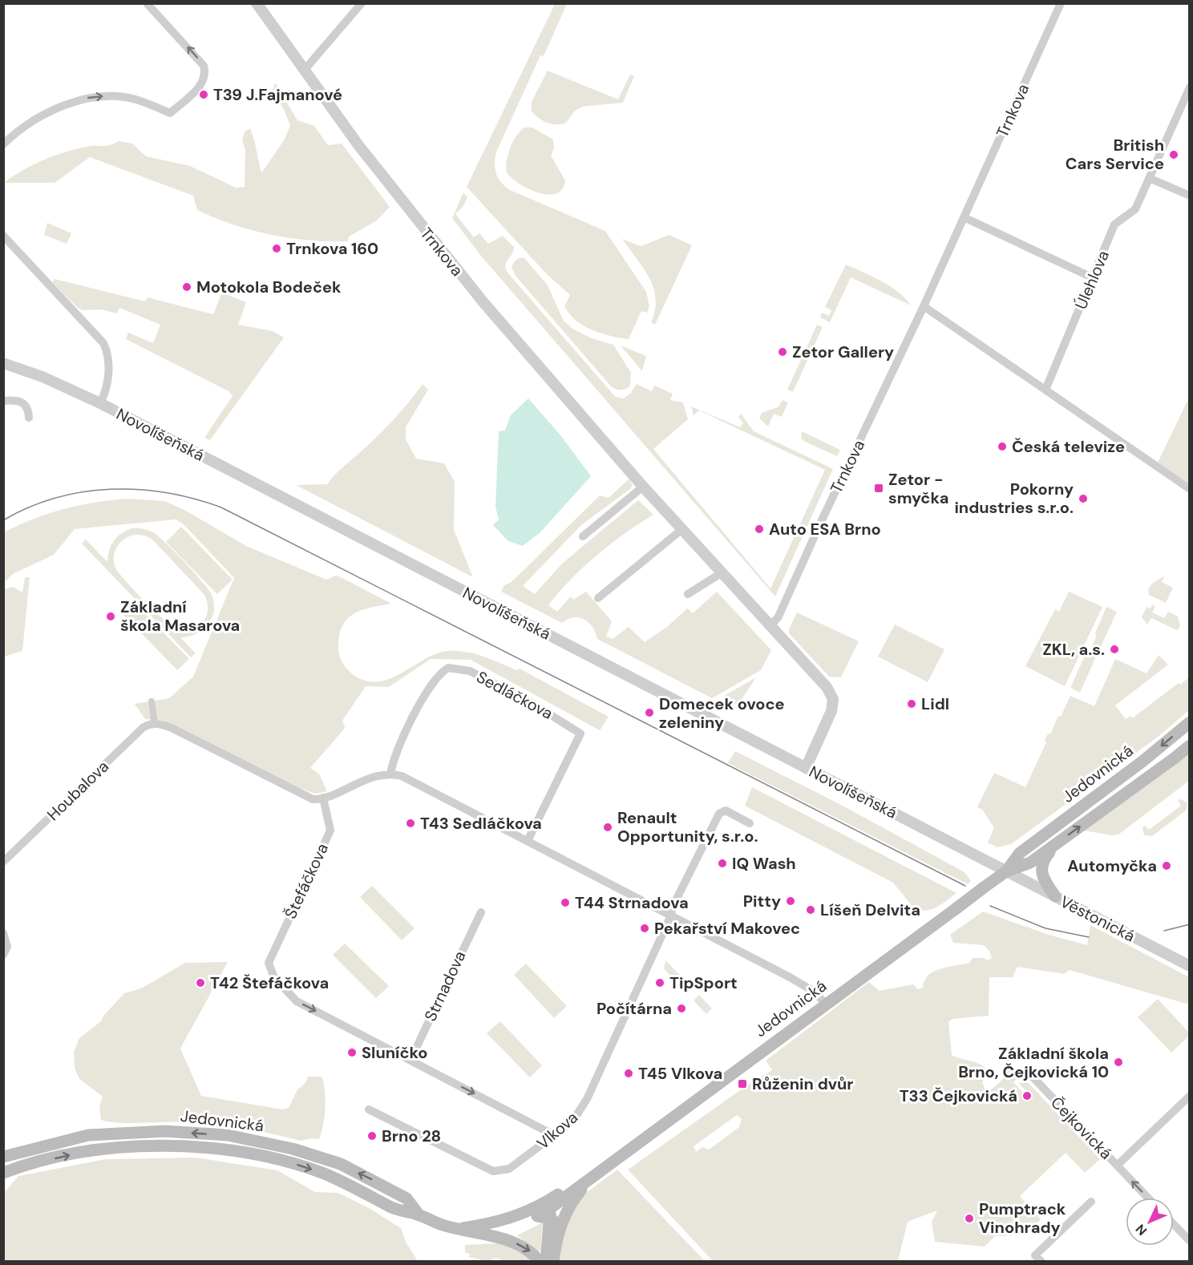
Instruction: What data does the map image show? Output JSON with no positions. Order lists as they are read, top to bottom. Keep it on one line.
{"streets":{"main road":["Jedovnická"],"street":["Trnkova","Úlehlova","Novolíšeňská","Sedláčkova","Houbalova","Štefáčkova","Věstonická","Strnadova","Čejkovická","Vlkova"]},"crossings":[["Trnkova","Novolíšeňská"],["Novolíšeňská","Jedovnická"],["Novolíšeňská","Věstonická"],["Jedovnická","Věstonická"],["Štefáčkova","Strnadova"]],"places":{"other":["T39 J.Fajmanové","British Cars Service","Trnkova 160","Motokola Bodeček","Zetor Gallery","Česká televize","Pokorny industries s.r.o.","Auto ESA Brno","Základní škola Masarova","ZKL, a.s.","Lidl","Domecek ovoce zeleniny","T43 Sedláčkova","Renault Opportunity, s.r.o.","IQ Wash","Automyčka","Pitty","T44 Strnadova","Líšeň Delvita","Pekařství Makovec","T42 Štefáčkova","TipSport","Počítárna","Sluníčko","Základní škola Brno, Čejkovická 10","T45 Vlkova","T33 Čejkovická","Brno 28","Pumptrack Vinohrady"],"transit":["Zetor - smyčka","Růženin dvůr"]},"north":"bottom left"}
